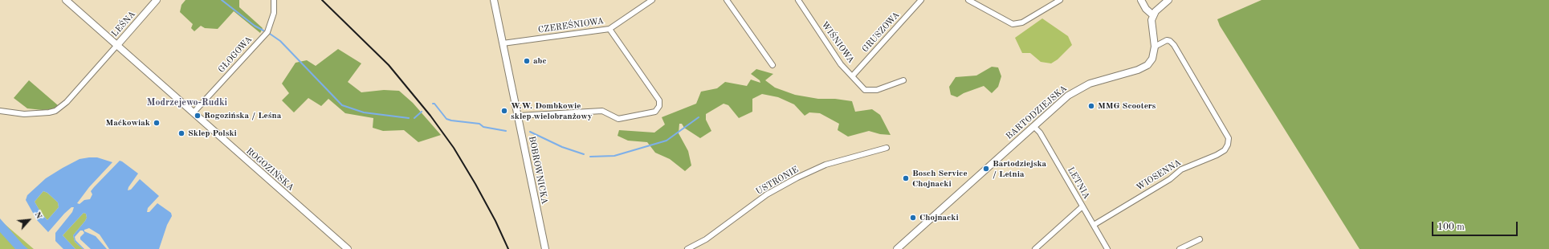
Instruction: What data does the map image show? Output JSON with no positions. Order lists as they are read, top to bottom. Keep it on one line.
{"streets":{"street":["LEŚNA","CZEREŚNIOWA","GRUSZOWA","WIŚNIOWA","GŁOGOWA","BARTODZIEJSKA","ROGOZIŃSKA","BOBROWNICKA","WIOSENNA","USTRONIE","LETNIA"]},"crossings":[["LEŚNA","ROGOZIŃSKA"],["CZEREŚNIOWA","BOBROWNICKA"],["GRUSZOWA","WIŚNIOWA"],["GŁOGOWA","ROGOZIŃSKA"],["BARTODZIEJSKA","WIOSENNA"],["BARTODZIEJSKA","LETNIA"],["WIOSENNA","LETNIA"]],"districts":["Modrzejewo-Rudki"],"places":["abc","MMG Scooters","W.W. Dombkowie sklep wielobranżowy","Rogozińska / Leśna","Maćkowiak","Sklep Polski","Bartodziejska / Letnia","Bosch Service Chojnacki","Chojnacki"],"scale_bar":"100 m","north":"top right"}
